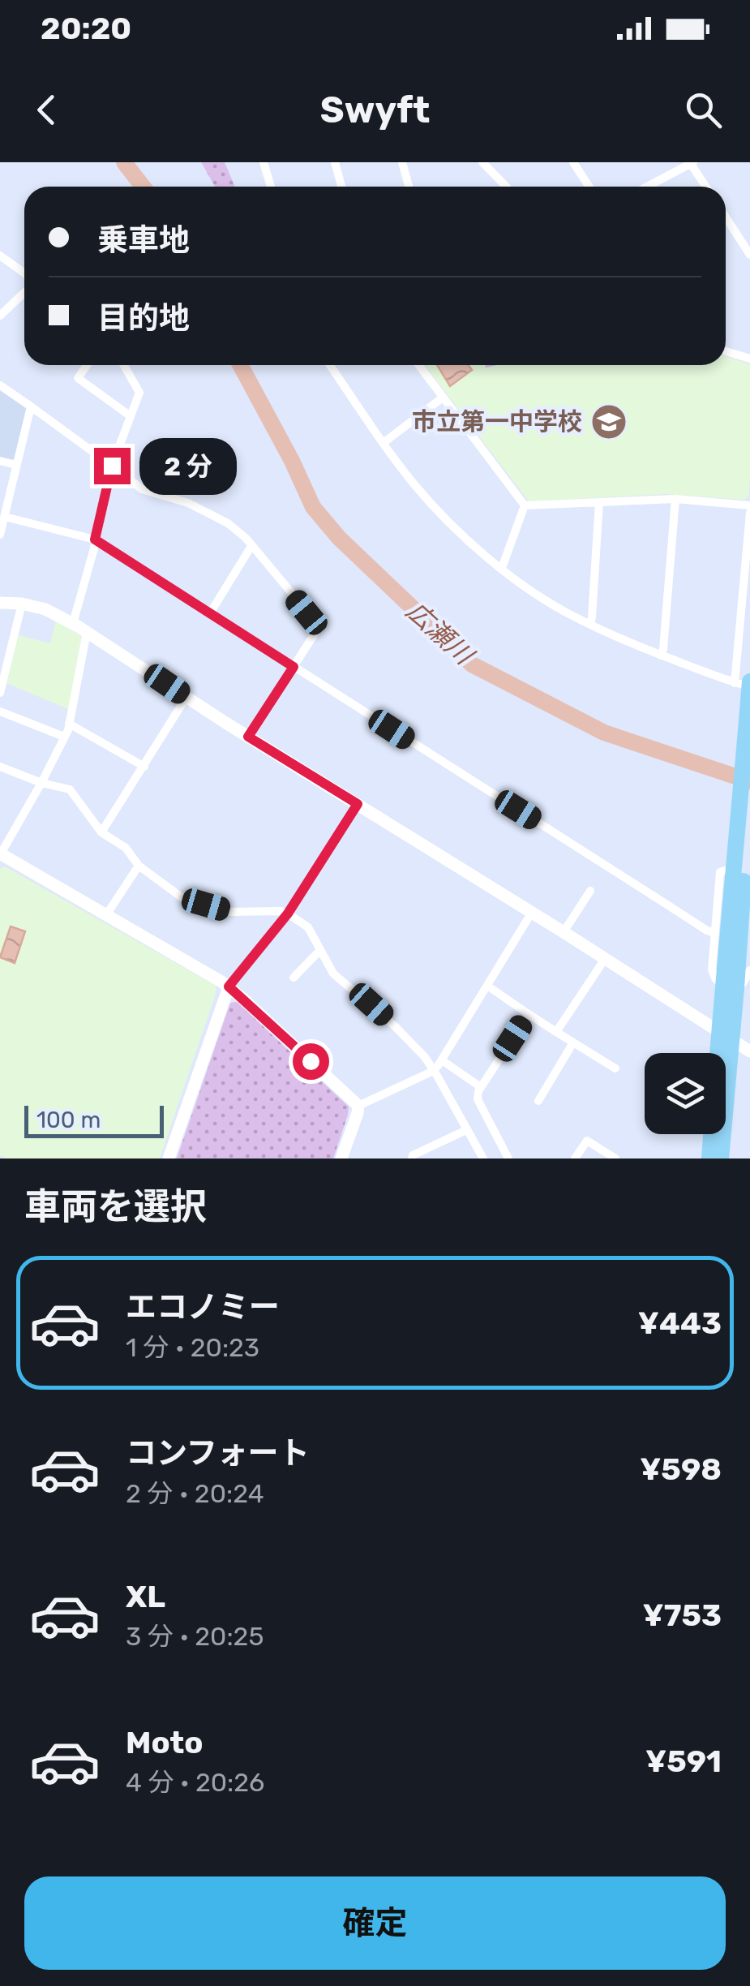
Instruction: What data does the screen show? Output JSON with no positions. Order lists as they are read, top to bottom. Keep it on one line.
{"water":["広瀬川"],"places":{"school or university":["市立第一中学校"]},"scale_bar":"100 m","page":{"status":"20:20","header":"Swyft","banner":["乗車地","目的地"],"bubble":"2 分","scale":"100 m","heading":"車両を選択","list":[{"name":"エコノミー","note":"1 分 · 20:23","value":"¥443"},{"name":"コンフォート","note":"2 分 · 20:24","value":"¥598"},{"name":"XL","note":"3 分 · 20:25","value":"¥753"},{"name":"Moto","note":"4 分 · 20:26","value":"¥591"}],"buttons":"確定"}}
